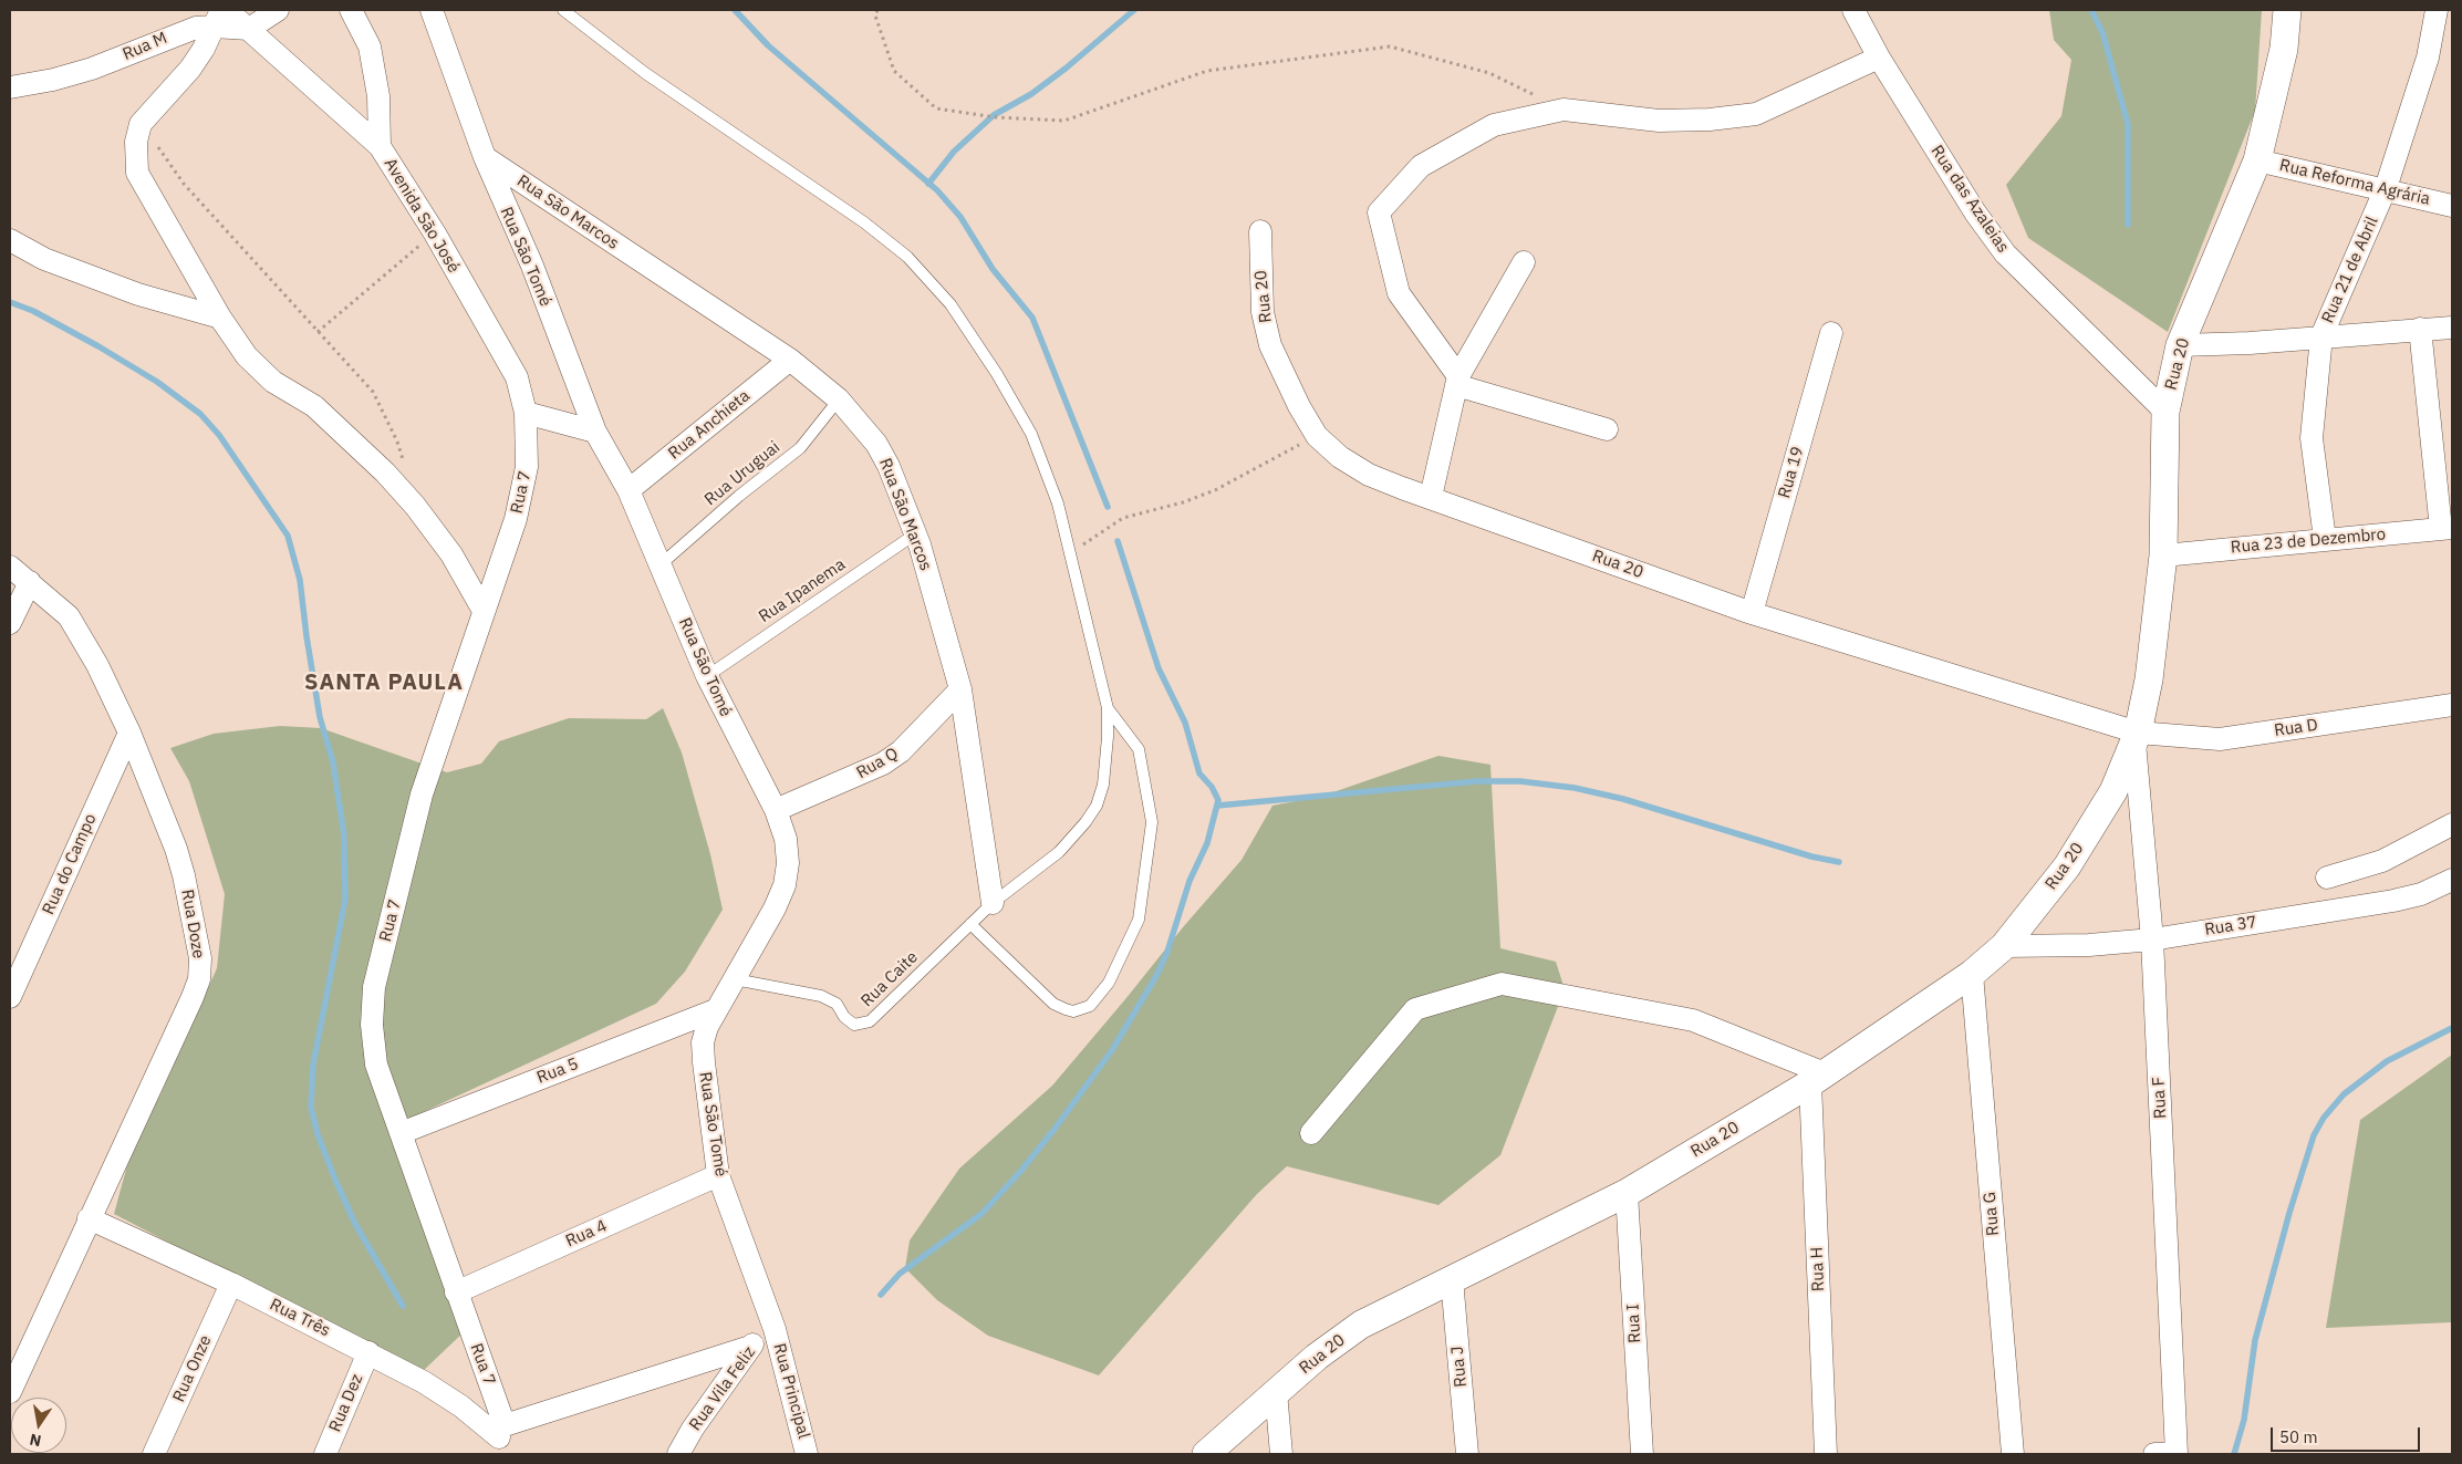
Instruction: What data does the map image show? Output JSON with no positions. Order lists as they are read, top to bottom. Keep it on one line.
{"streets":{"street":["Rua M","Rua Reforma Agrária","Rua das Azaleias","Rua São Marcos","Avenida São José","Rua São Tomé","Rua 21 de Abril","Rua 20","Rua Anchieta","Rua 19","Rua 7","Rua 23 de Dezembro","Rua D","Rua Q","Rua do Campo","Rua Doze","Rua 37","Rua 5","Rua F","Rua G","Rua 4","Rua H","Rua Três","Rua I","Rua J","Rua Onze","Rua Vila Feliz","Rua Principal","Rua Dez"],"lane":["Rua Uruguai","Rua Ipanema","Rua Caite"]},"crossings":[["Rua Reforma Agrária","Rua 21 de Abril"],["Rua Reforma Agrária","Rua 20"],["Rua das Azaleias","Rua 20"],["Rua São Marcos","Rua São Tomé"],["Rua São Marcos","Rua Anchieta"],["Rua São Marcos","Rua Uruguai"],["Rua São Marcos","Rua Ipanema"],["Rua São Marcos","Rua Q"],["Rua São Marcos","Rua Caite"],["Avenida São José","Rua 7"],["Rua São Tomé","Rua Anchieta"],["Rua São Tomé","Rua Uruguai"],["Rua São Tomé","Rua Ipanema"],["Rua São Tomé","Rua Q"],["Rua São Tomé","Rua Caite"],["Rua São Tomé","Rua 5"],["Rua São Tomé","Rua 4"],["Rua São Tomé","Rua Vila Feliz"],["Rua São Tomé","Rua Principal"],["Rua 21 de Abril","Rua 23 de Dezembro"],["Rua 20","Rua 19"],["Rua 20","Rua 23 de Dezembro"],["Rua 20","Rua D"],["Rua 20","Rua 37"],["Rua 20","Rua F"],["Rua 20","Rua G"],["Rua 20","Rua H"],["Rua 20","Rua I"],["Rua 20","Rua J"],["Rua 7","Rua 5"],["Rua 7","Rua 4"],["Rua 7","Rua Três"],["Rua D","Rua F"],["Rua do Campo","Rua Doze"],["Rua Doze","Rua Três"],["Rua 37","Rua F"],["Rua Três","Rua Onze"],["Rua Três","Rua Dez"],["Rua Vila Feliz","Rua Principal"]],"districts":["SANTA PAULA"],"scale_bar":"50 m","north":"bottom"}
